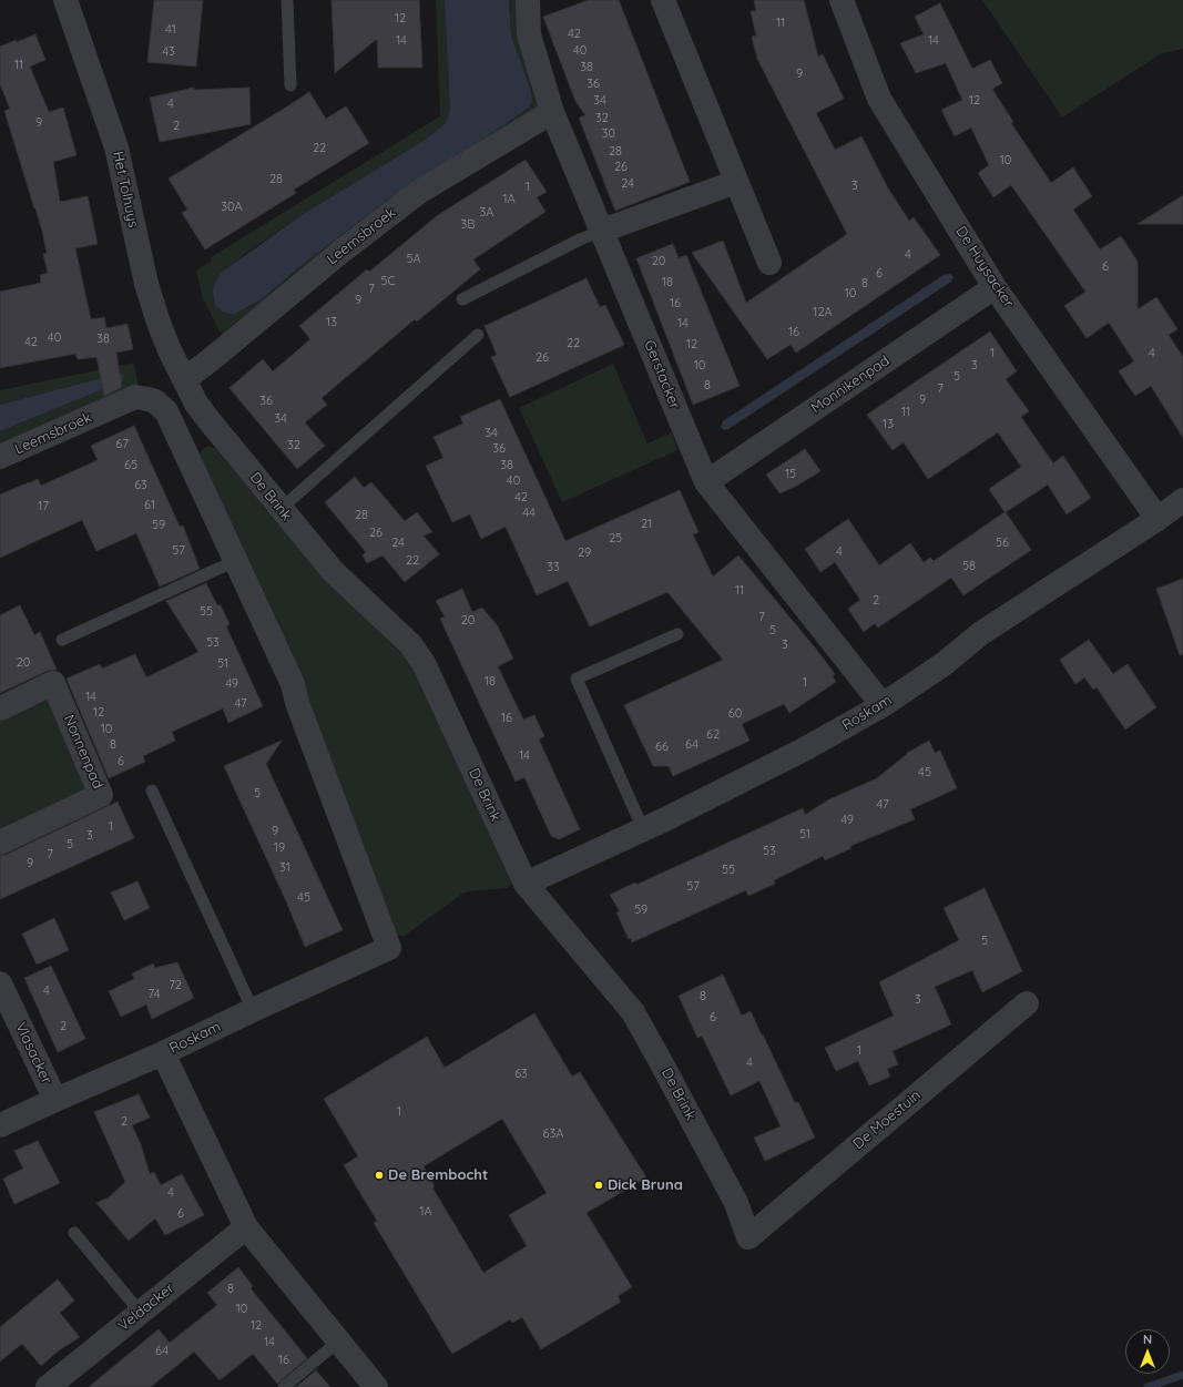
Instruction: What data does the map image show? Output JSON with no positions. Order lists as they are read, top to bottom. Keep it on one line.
{"streets":{"street":["Het Tolhuys","Leemsbroek","De Huysacker","Gerstacker","Monnikenpad","De Brink","Roskam","Nonnenpad","Vlasacker","De Moestuin","Veldacker"]},"crossings":[["Het Tolhuys","Leemsbroek"],["Het Tolhuys","De Brink"],["Leemsbroek","Gerstacker"],["Leemsbroek","De Brink"],["Leemsbroek","Roskam"],["De Huysacker","Monnikenpad"],["De Huysacker","Roskam"],["Gerstacker","Monnikenpad"],["Gerstacker","Roskam"],["De Brink","Roskam"],["De Brink","De Moestuin"],["Roskam","Vlasacker"]],"places":["De Brembocht","Dick Bruna"],"house_numbers":["12","11","41","42","14","14","40","43","11","38","9","36","34","12","4","32","9","2","30","22","28","10","26","28","24","3","1","1A","30A","3A","3B","4","5A","20","6","6","5C","18","8","7","10","9","16","12A","13","14","16","40","38","42","22","12","1","4","26","10","3","5","8","7","9","36","11","34","13","34","67","32","36","65","38","15","40","63","42","61","17","44","28","21","59","26","25","24","56","57","4","29","22","58","33","11","2","55","7","20","5","53","3","20","51","18","1","49","14","47","12","60","16","10","62","8","64","66","14","6","45","5","47","49","1","9","51","3","5","19","53","7","9","31","55","57","45","59","5","72","4","74","8","3","6","2","1","4","63","1","2","63A","4","1A","6","8","10","12","14","64","16"],"north":"top"}
